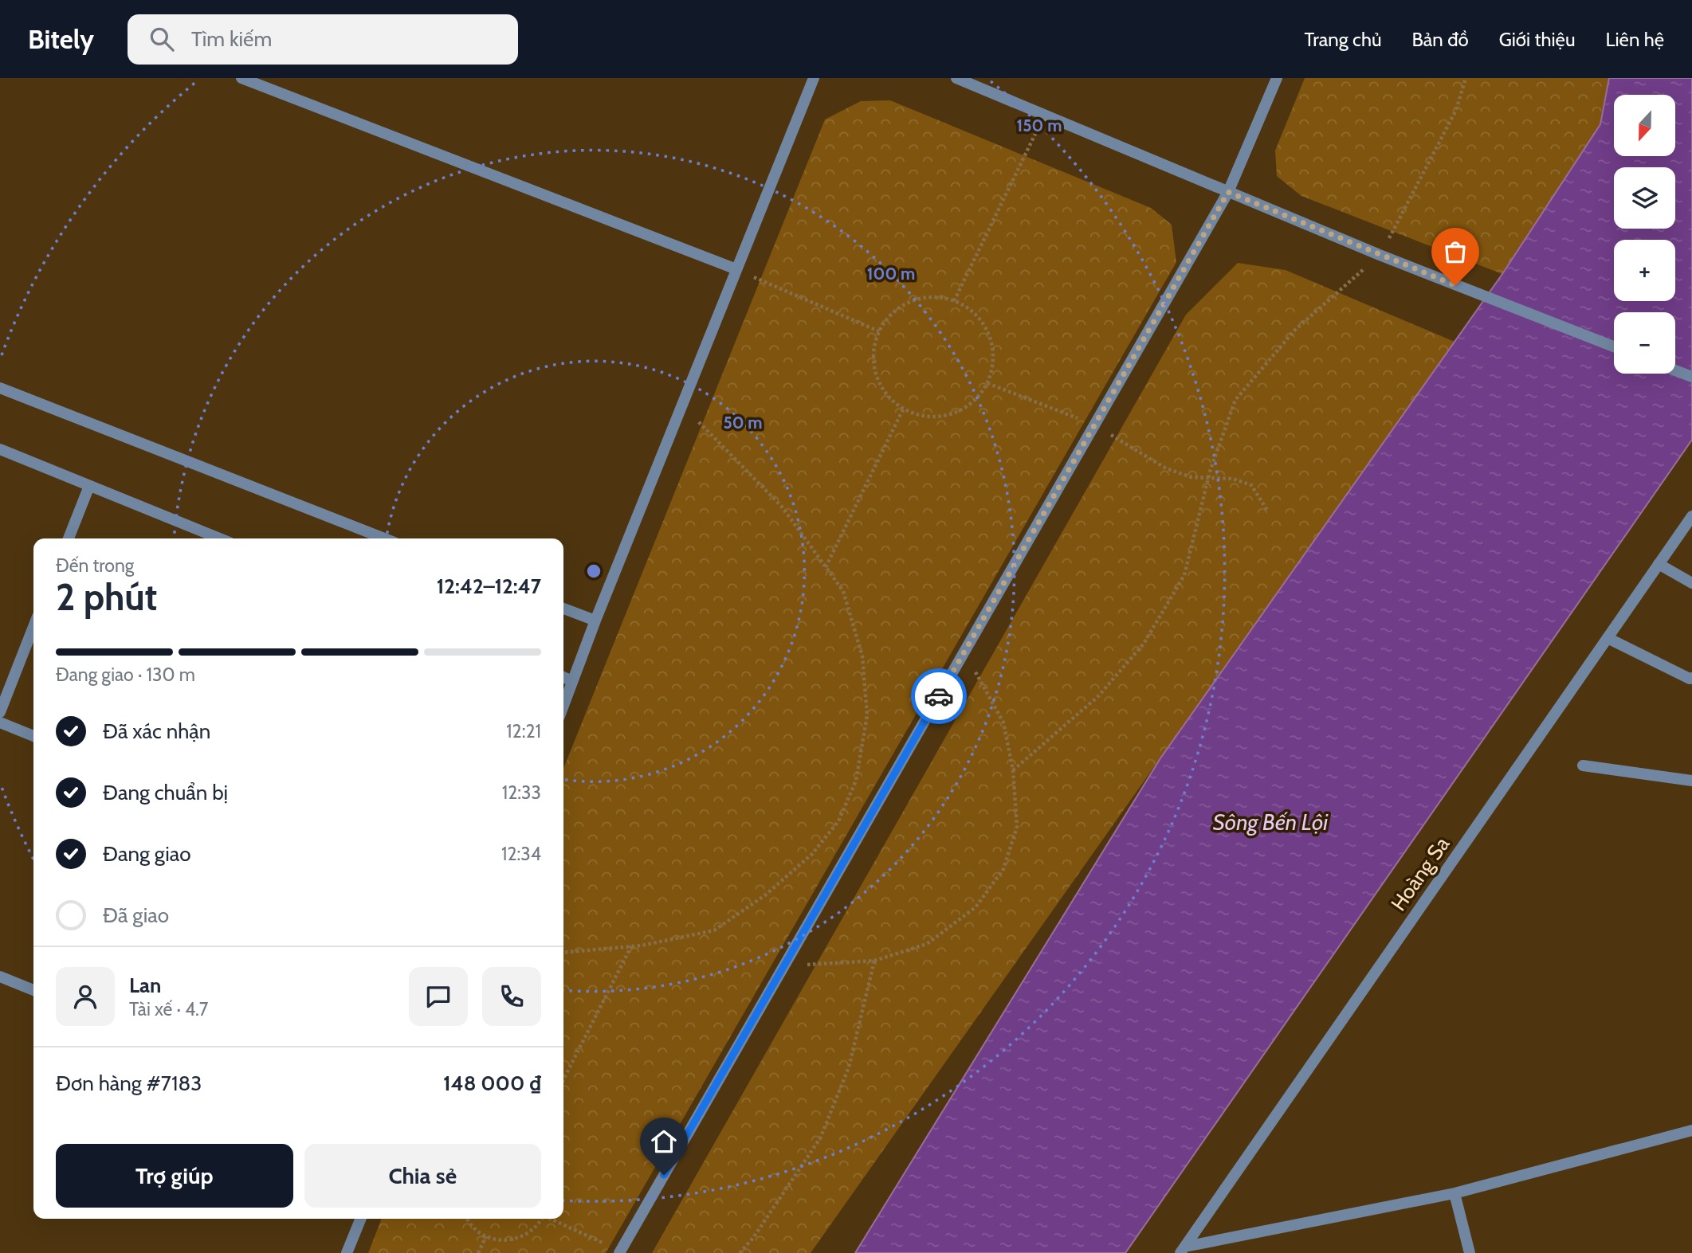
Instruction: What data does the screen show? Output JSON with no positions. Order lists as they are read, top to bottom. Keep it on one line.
{"streets":{"street":["Hoàng Sa"]},"water":["Sông Bến Lội"],"north":"bottom","page":{"header":"Bitely","search":"Tìm kiếm","nav":["Trang chủ","Bản đồ","Giới thiệu","Liên hệ"],"map_buttons":["+","−"],"heading":["2 phút","Đến trong","12:42–12:47"],"panel":["Lan","Tài xế · 4.7","Đơn hàng #7183","148 000 ₫"],"bar":"Đang giao · 130 m","list":[["Đã xác nhận","12:21"],["Đang chuẩn bị","12:33"],["Đang giao","12:34"],"Đã giao"],"buttons":["Trợ giúp","Chia sẻ"]},"rings":["150 m","100 m","50 m"]}
